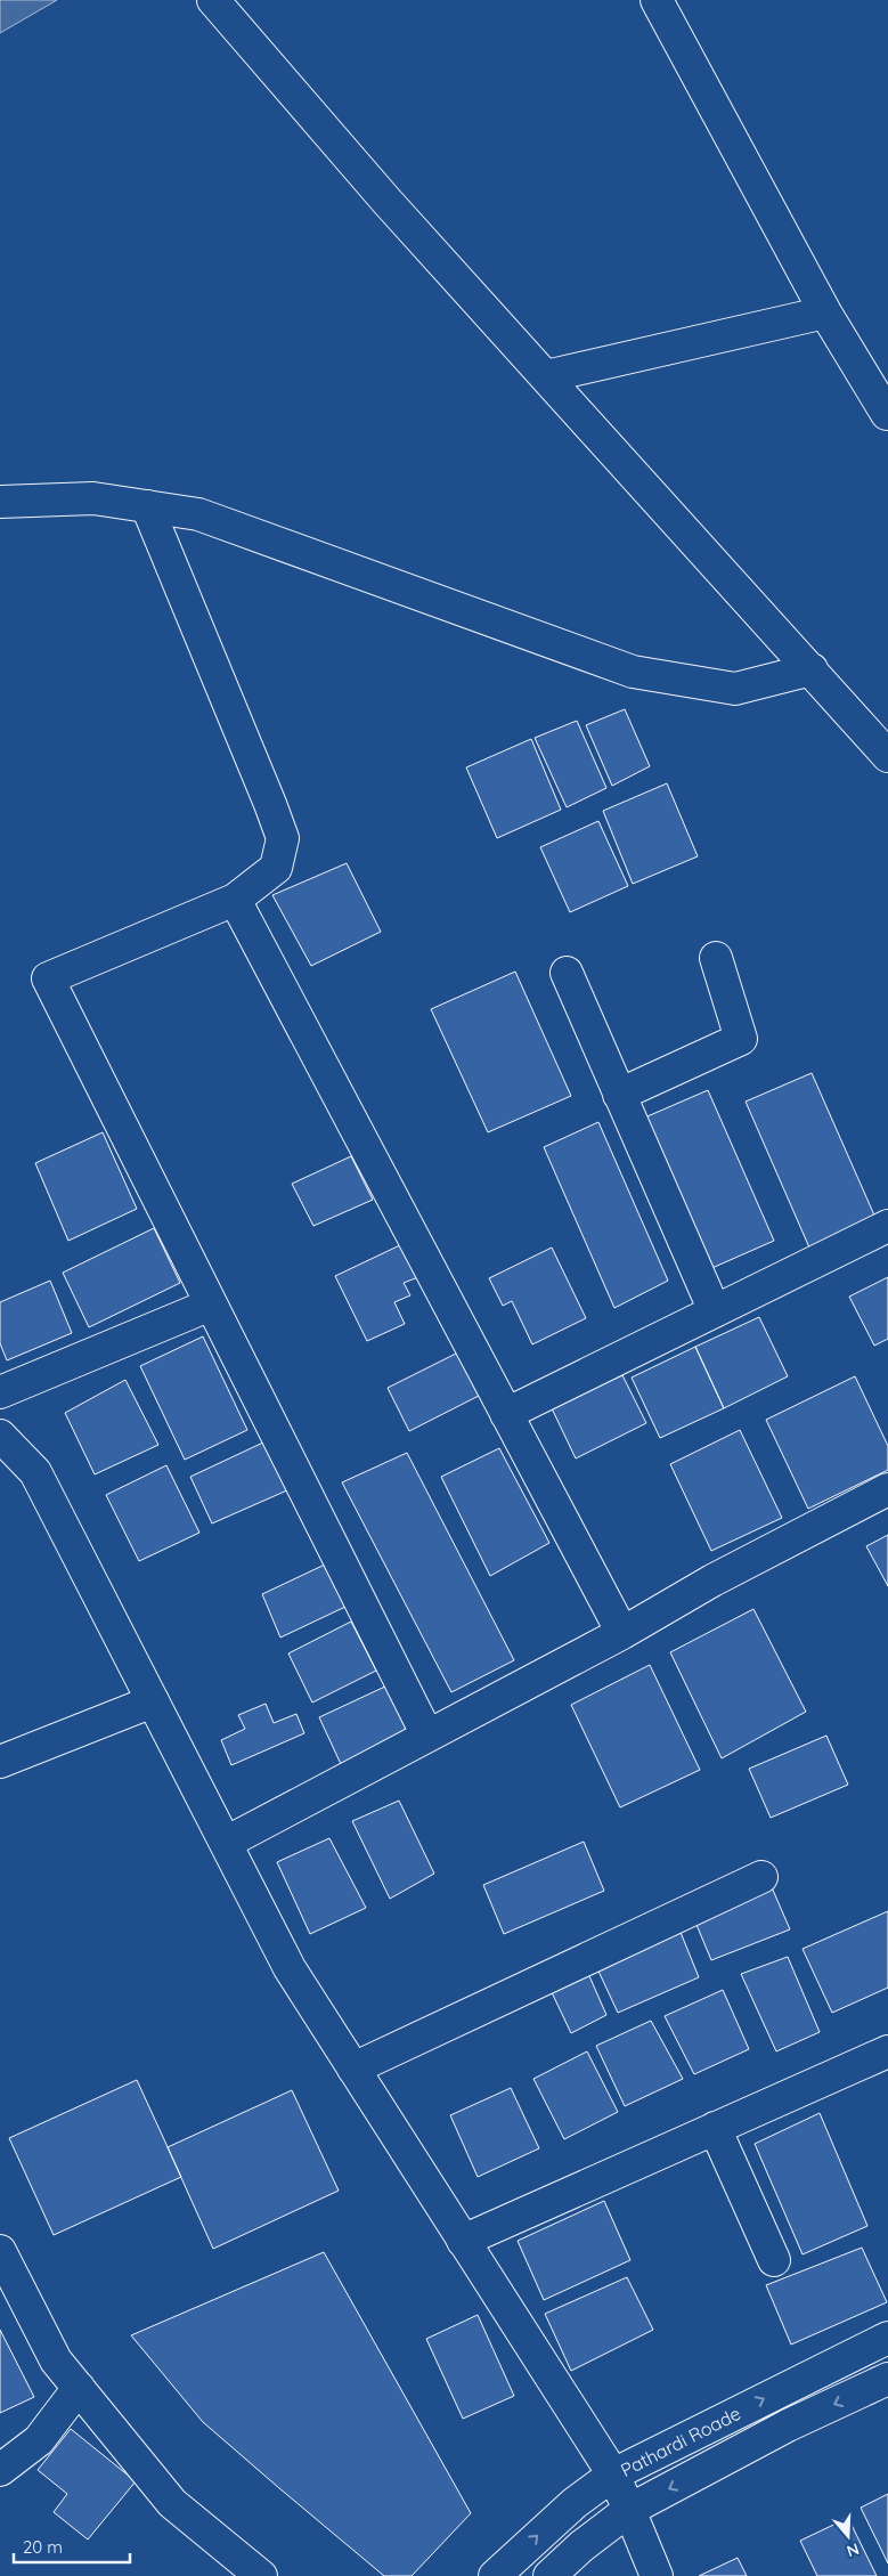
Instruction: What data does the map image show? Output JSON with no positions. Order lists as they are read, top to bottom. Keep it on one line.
{"streets":{"street":["Pathardi Roade"]},"scale_bar":"20 m","north":"bottom"}
